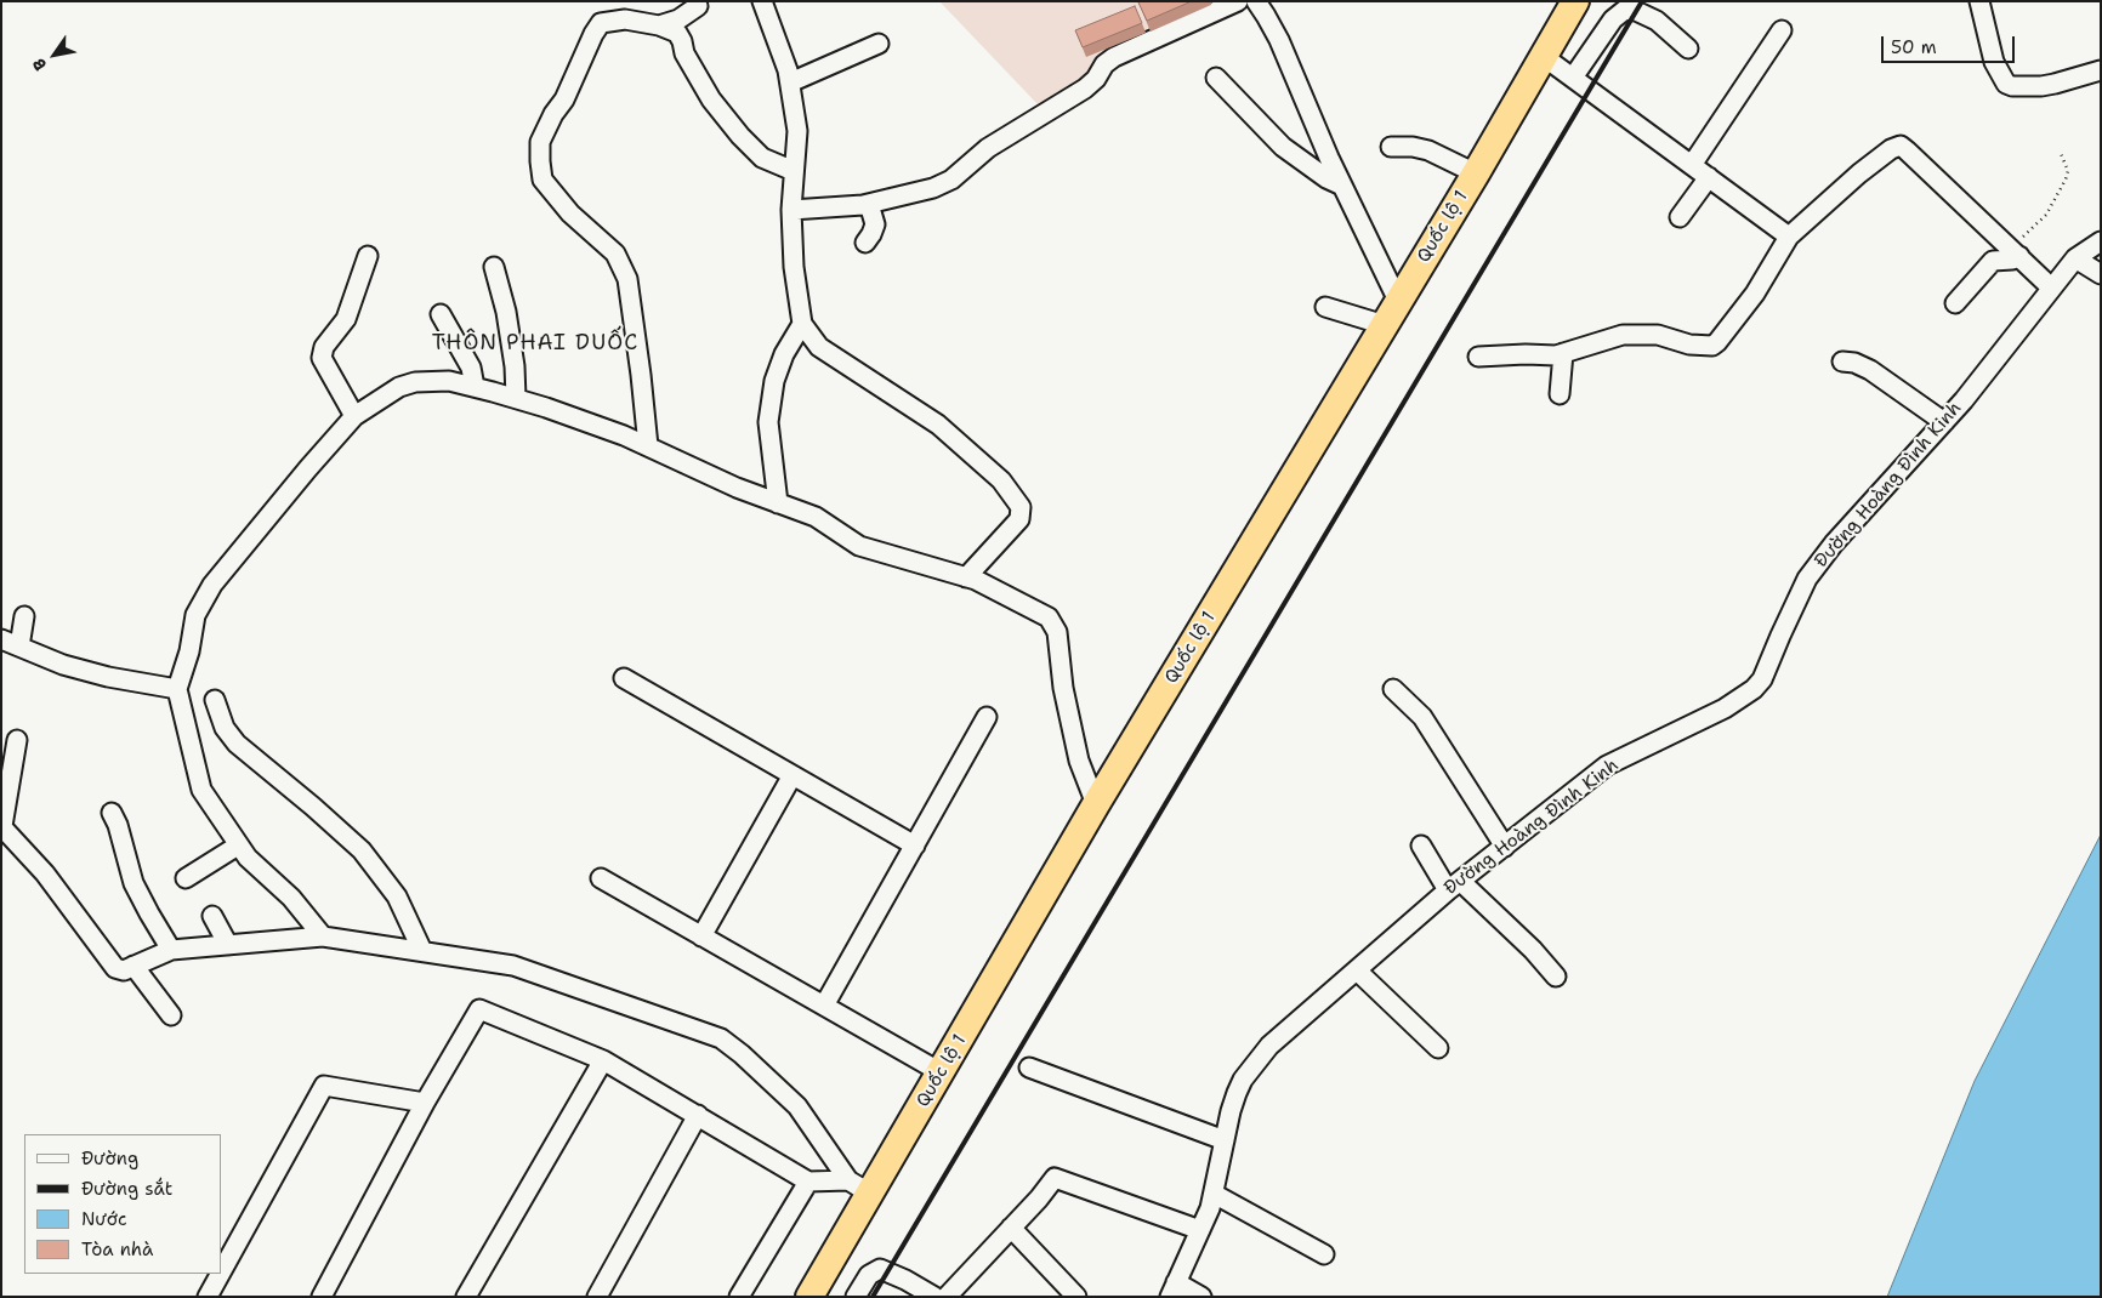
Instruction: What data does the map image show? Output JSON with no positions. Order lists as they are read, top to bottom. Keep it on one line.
{"streets":{"highway":["Quốc lộ 1"],"street":["Đường Hoàng Đình Kinh"]},"districts":["THÔN PHAI DUỐC"],"legend":["Đường","Đường sắt","Nước","Tòa nhà"],"scale_bar":"50 m","north":"bottom left"}
